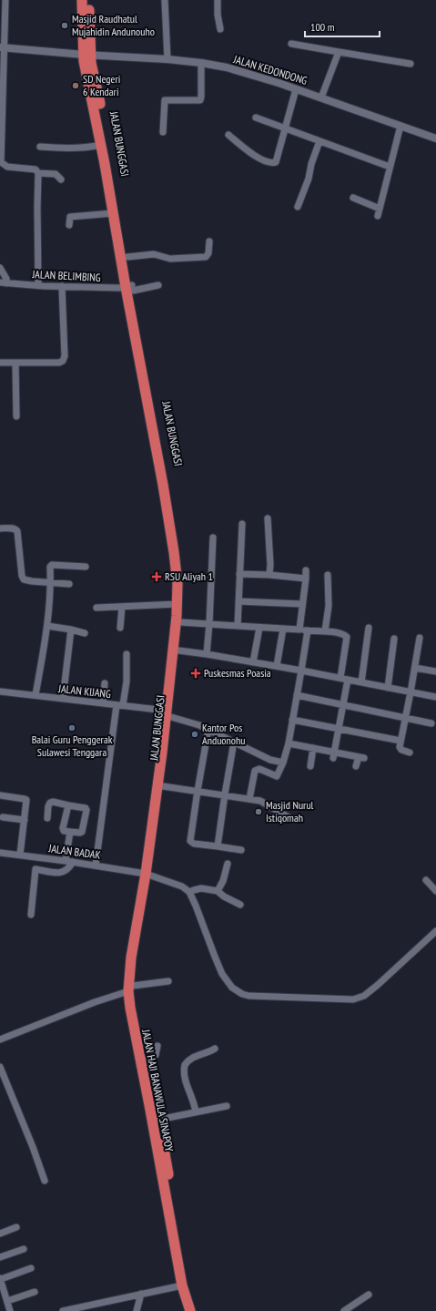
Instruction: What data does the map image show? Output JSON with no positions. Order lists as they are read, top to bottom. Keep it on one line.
{"streets":{"highway":["JALAN BUNGGASI","JALAN HAJI BANAWULA SINAPOY"],"street":["JALAN KEDONDONG","JALAN BELIMBING","JALAN KIJANG","JALAN BADAK"]},"crossings":[["JALAN KEDONDONG","JALAN BUNGGASI"],["JALAN BUNGGASI","JALAN BELIMBING"],["JALAN BUNGGASI","JALAN KIJANG"],["JALAN BUNGGASI","JALAN BADAK"],["JALAN BUNGGASI","JALAN HAJI BANAWULA SINAPOY"],["JALAN BADAK","JALAN HAJI BANAWULA SINAPOY"]],"places":{"other":["Masjid Raudhatul Mujahidin Andunouho","SD Negeri 6 Kendari","Balai Guru Penggerak Sulawesi Tenggara","Kantor Pos Anduonohu","Masjid Nurul Istiqomah"],"health":["RSU Aliyah 1","Puskesmas Poasia"]},"scale_bar":"100 m"}
